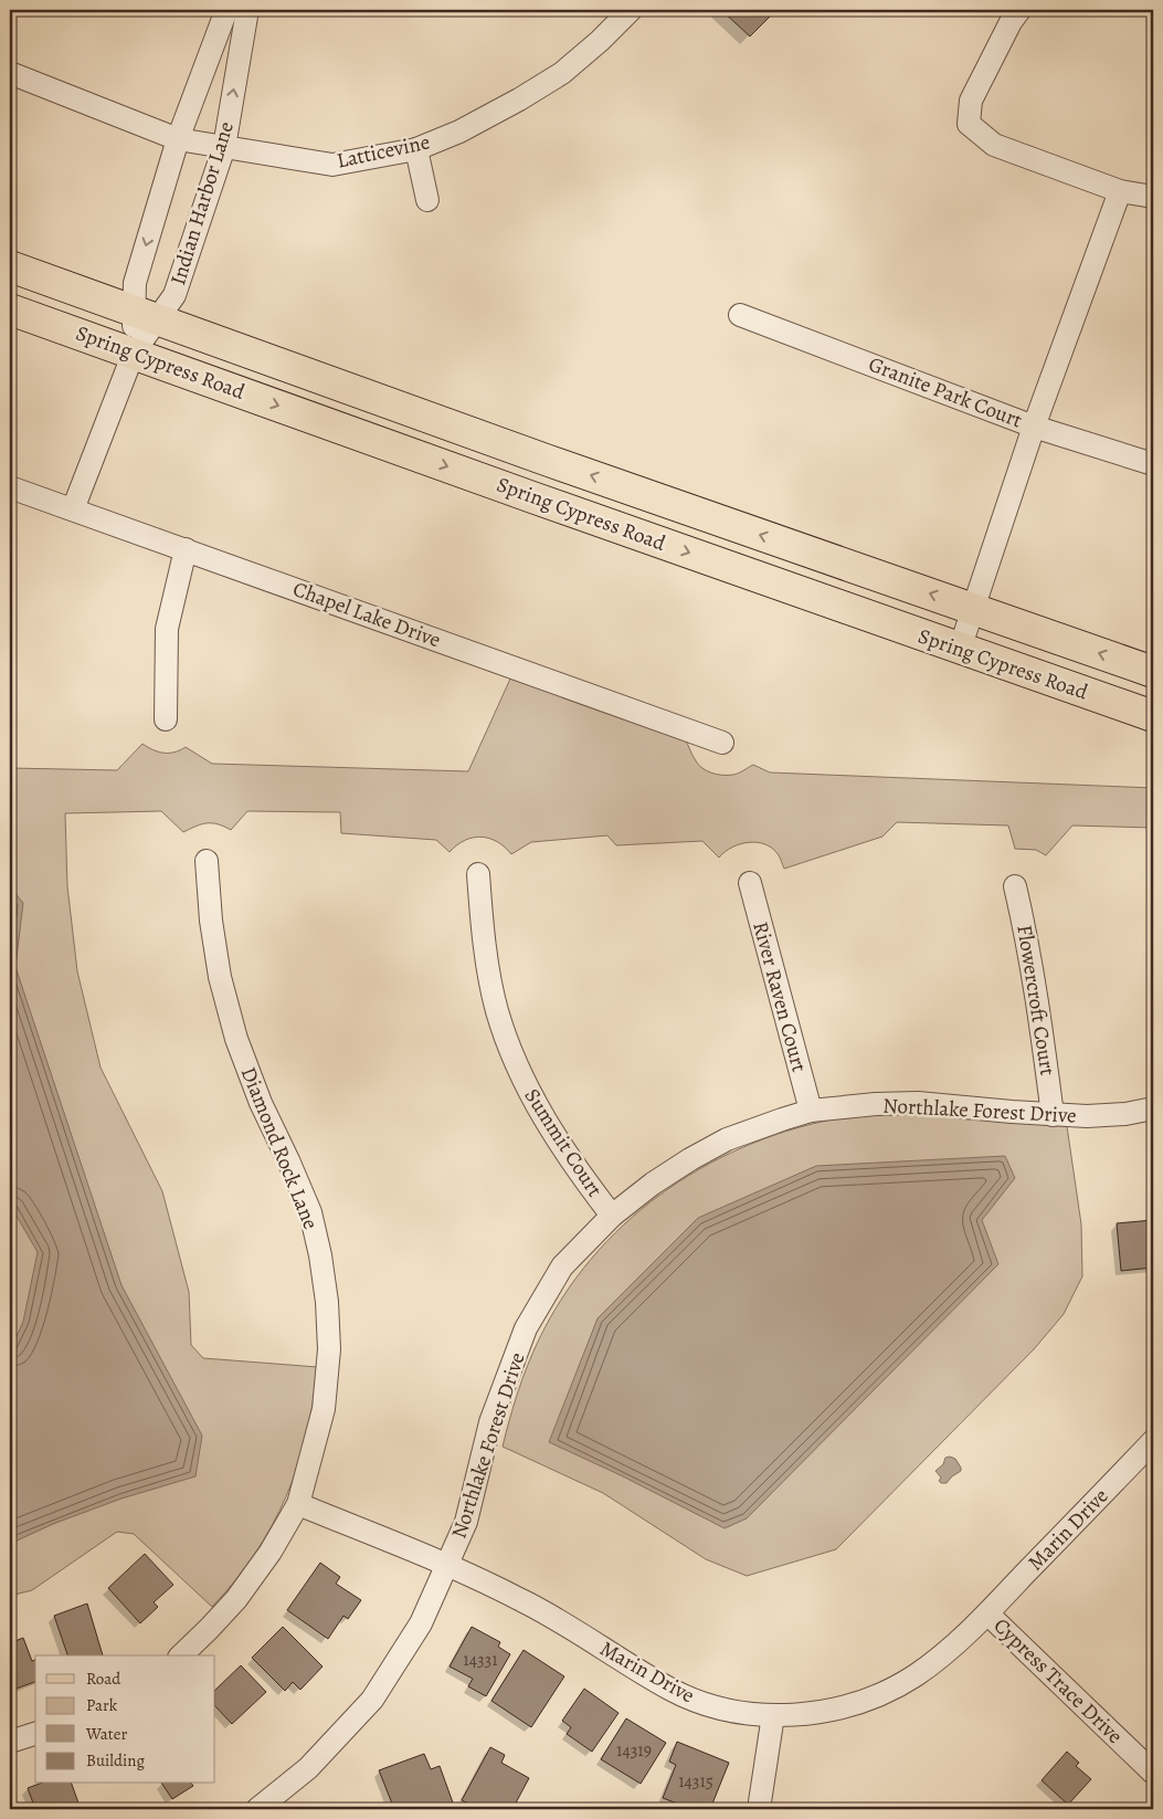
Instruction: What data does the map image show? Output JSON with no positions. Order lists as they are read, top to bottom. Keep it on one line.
{"streets":{"main road":["Spring Cypress Road"],"street":["Latticevine","Indian Harbor Lane","Granite Park Court","Chapel Lake Drive","River Raven Court","Flowercroft Court","Northlake Forest Drive","Summit Court","Diamond Rock Lane","Marin Drive","Cypress Trace Drive"]},"crossings":[["Latticevine","Indian Harbor Lane"],["Indian Harbor Lane","Spring Cypress Road"],["Indian Harbor Lane","Chapel Lake Drive"],["River Raven Court","Northlake Forest Drive"],["Flowercroft Court","Northlake Forest Drive"],["Northlake Forest Drive","Summit Court"],["Northlake Forest Drive","Marin Drive"],["Diamond Rock Lane","Marin Drive"],["Marin Drive","Cypress Trace Drive"]],"house_numbers":["14331","14319","14315"],"legend":["Road","Park","Water","Building"]}
